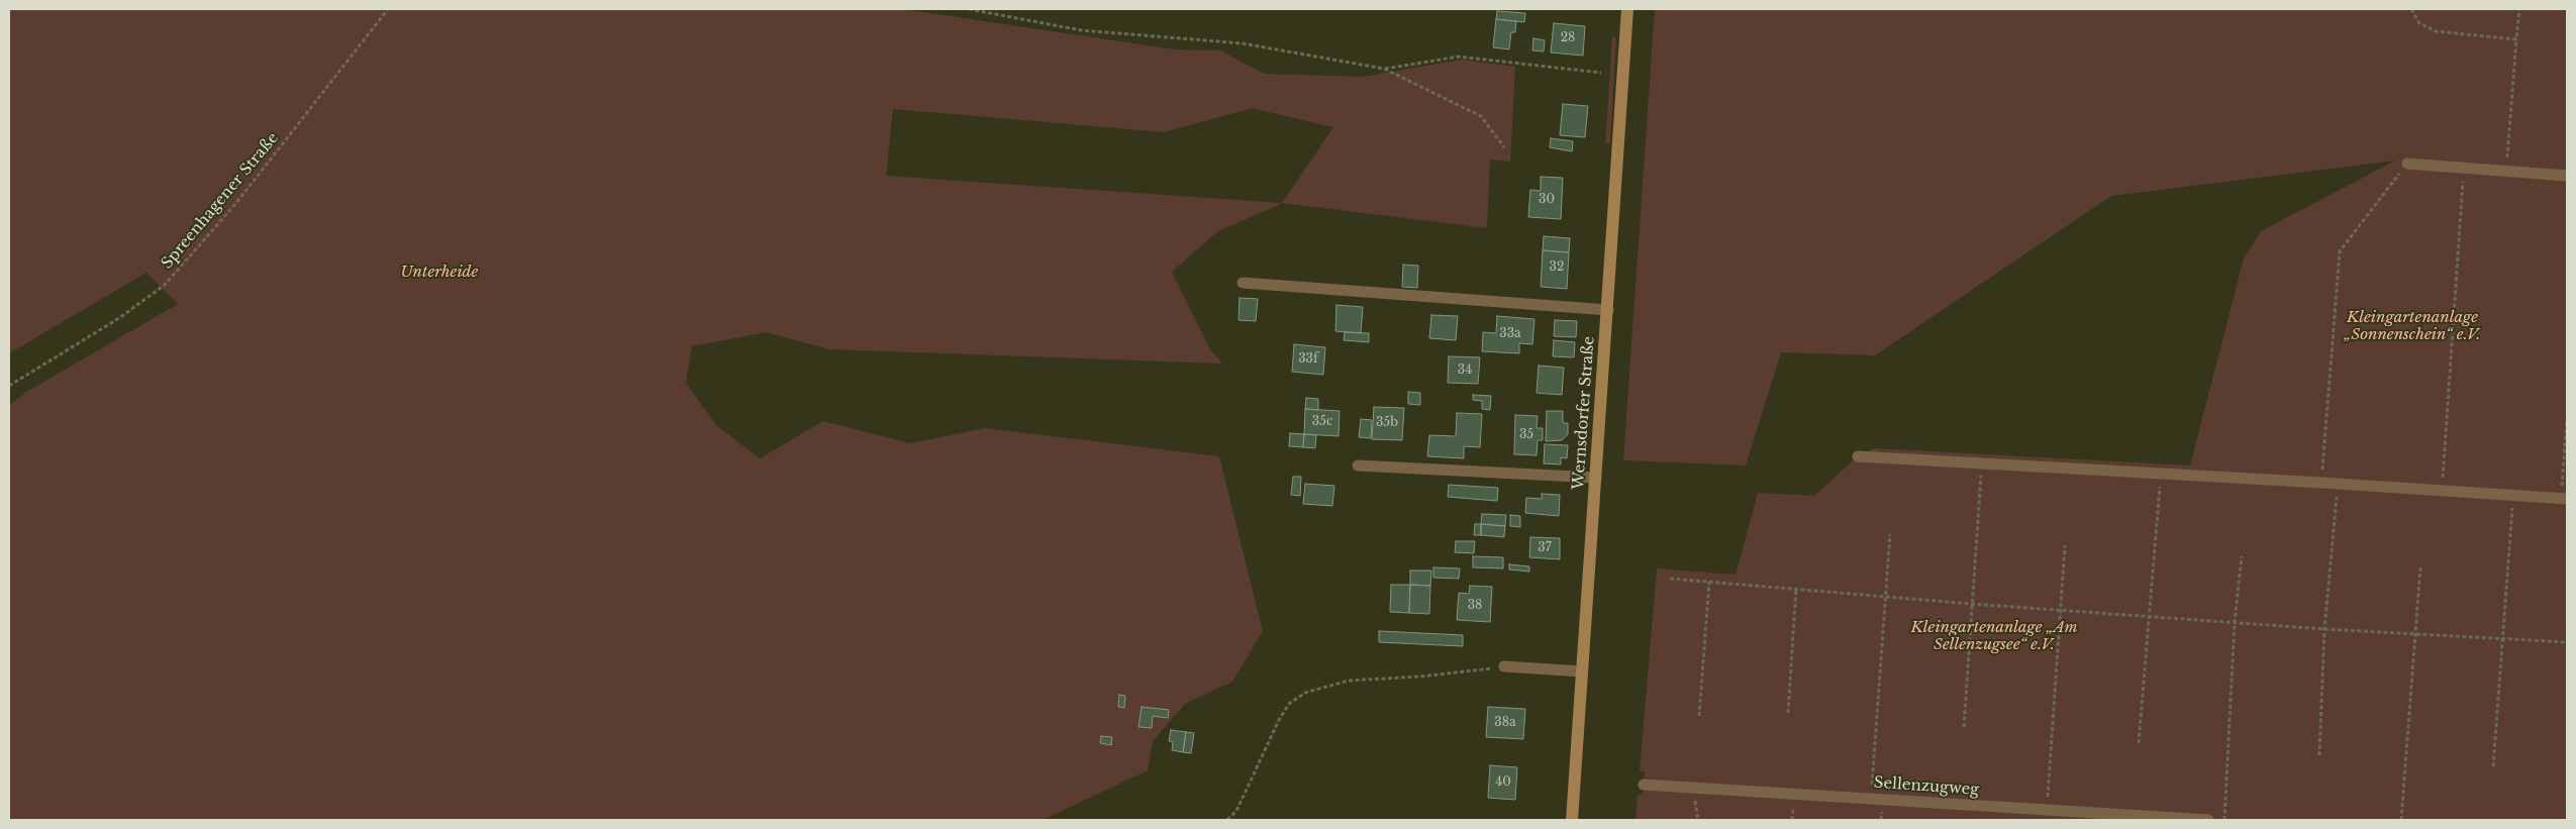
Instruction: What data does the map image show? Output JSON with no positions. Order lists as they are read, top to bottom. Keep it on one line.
{"streets":{"main road":["Wernsdorfer Straße"],"lane":["Sellenzugweg"],"path":["Spreenhagener Straße"]},"parks":["Unterheide","Kleingartenanlage „Sonnenschein“ e.V.","Kleingartenanlage „Am Sellenzugsee“ e.V."],"house_numbers":["28","30","32","33a","33f","34","35c","35b","35","37","38","38a","40"]}
